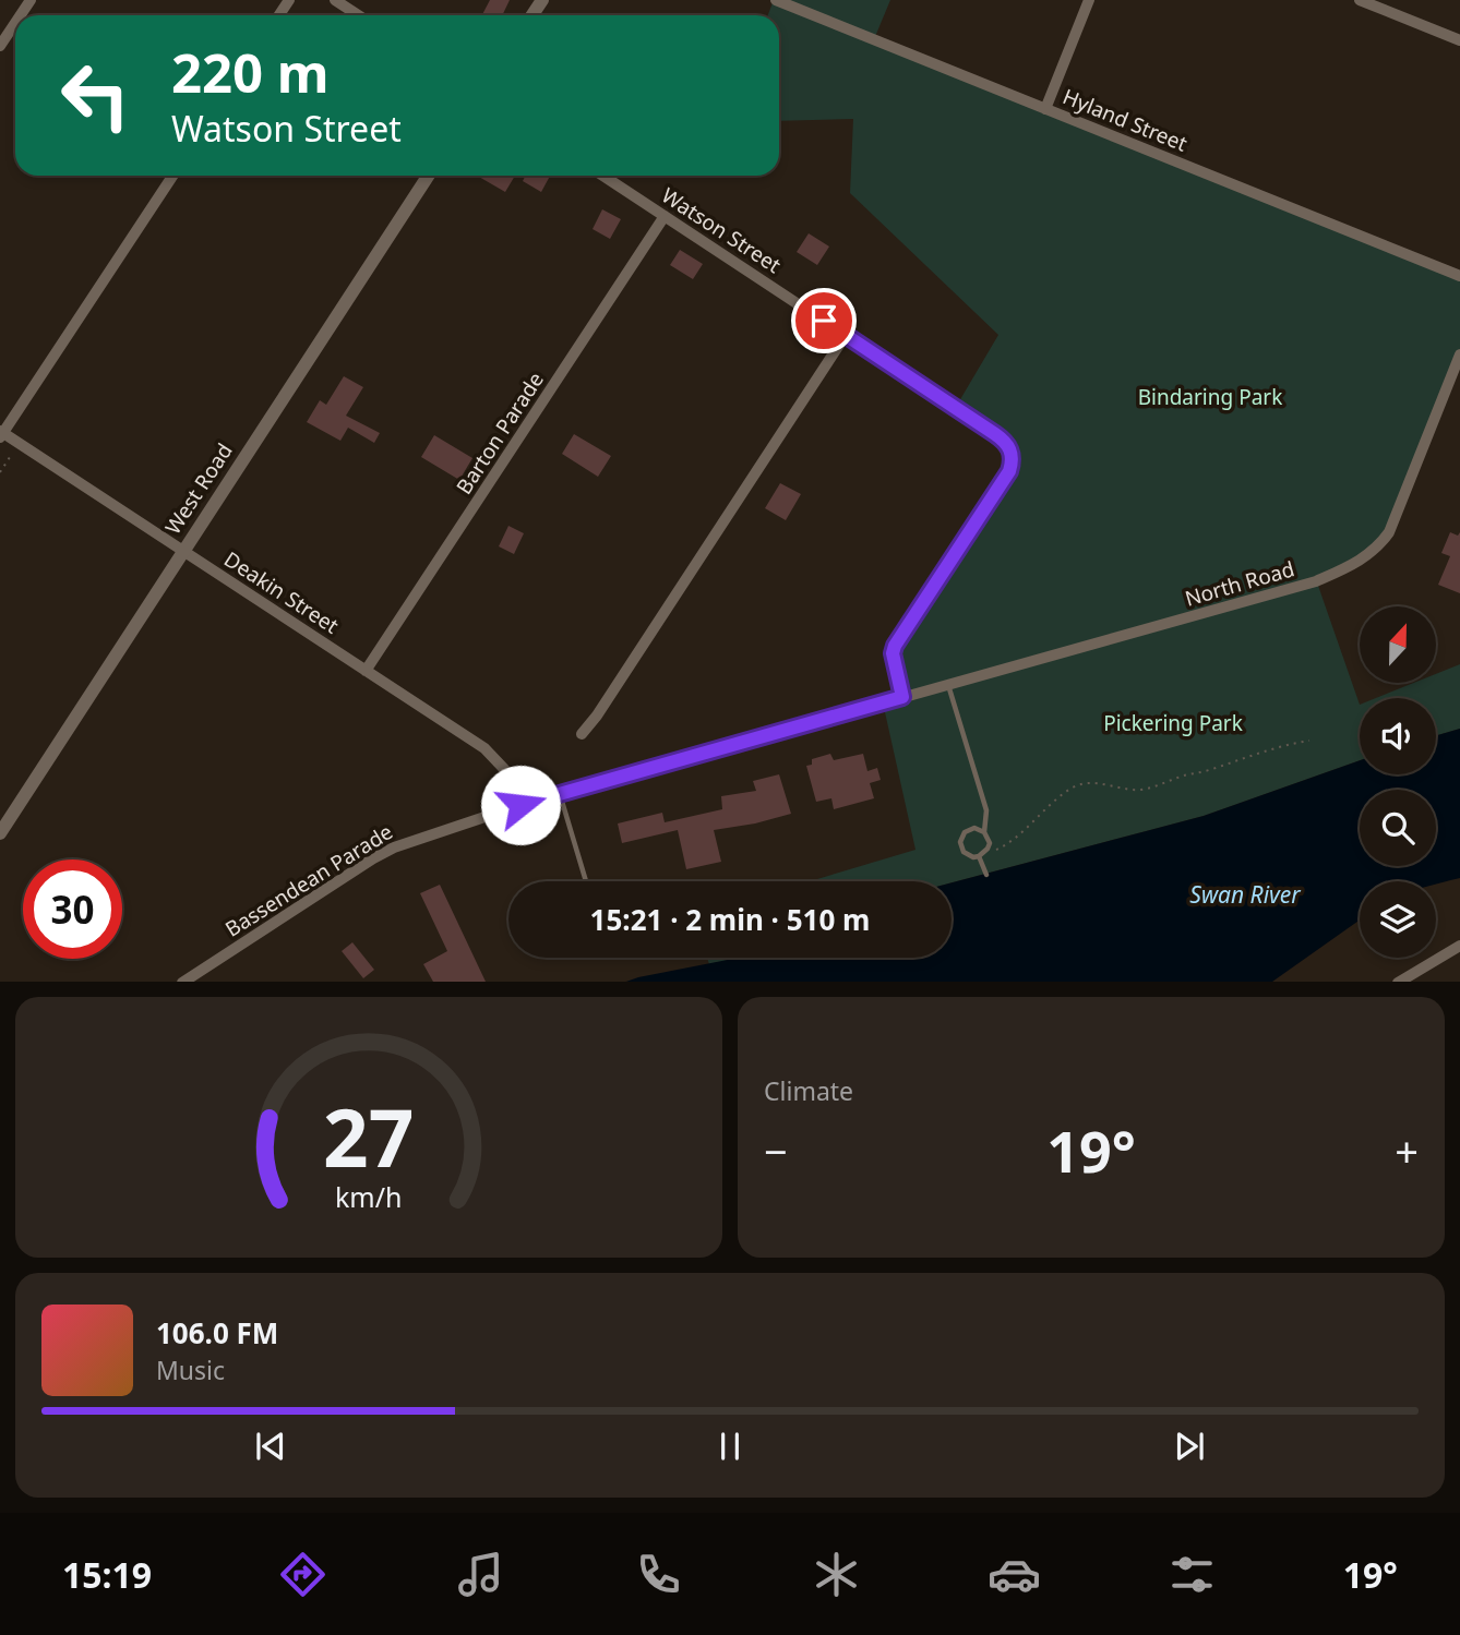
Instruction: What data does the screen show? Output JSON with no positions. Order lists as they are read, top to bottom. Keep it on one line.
{"streets":{"street":["Hyland Street","Watson Street","Barton Parade","West Road","North Road","Deakin Street","Bassendean Parade"]},"crossings":[["Watson Street","Barton Parade"],["Watson Street","North Road"],["Watson Street","Bassendean Parade"],["Barton Parade","Deakin Street"],["West Road","Deakin Street"],["North Road","Bassendean Parade"],["Deakin Street","Bassendean Parade"]],"water":["Swan River"],"parks":["Bindaring Park","Pickering Park"],"north":"top","page":{"turn":["220 m","Watson Street"],"limit":"30","trip":"15:21 · 2 min · 510 m","tile":"Climate","heat":["−","19°","+"],"song":["106.0 FM","Music"],"tabs":["15:19","19°"],"gauge":["27","km/h"]}}
